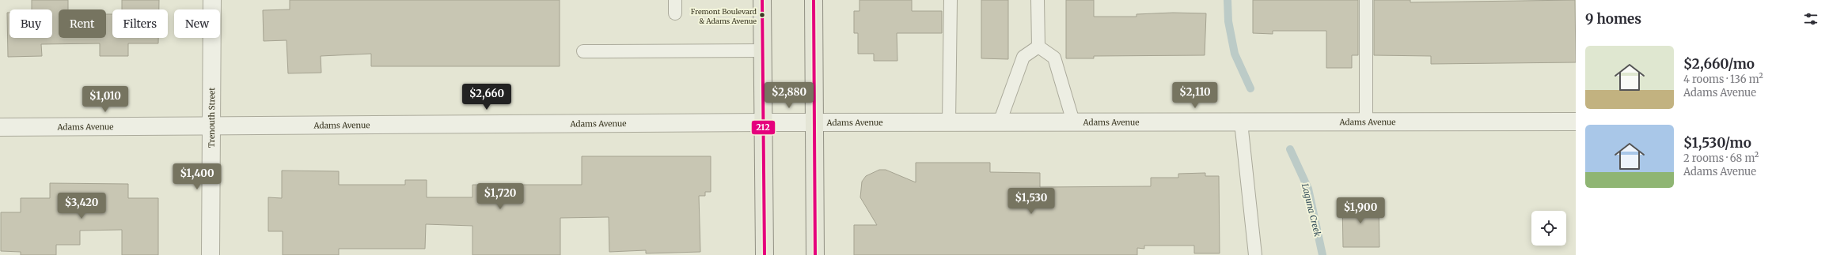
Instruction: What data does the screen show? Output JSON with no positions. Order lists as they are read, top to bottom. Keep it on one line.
{"streets":{"street":["Trenouth Street","Adams Avenue"]},"crossings":[["Trenouth Street","Adams Avenue"]],"water":["Laguna Creek"],"places":["Fremont Boulevard & Adams Avenue"],"lines":["transit line 212"],"page":{"heading":"9 homes","chip":["Buy","Rent","Filters","New"],"list":[{"name":"$2,660/mo","note":"4 rooms · 136 m² · Adams Avenue"},{"name":"$1,530/mo","note":"2 rooms · 68 m² · Adams Avenue"}],"price":["$2,880","$2,110","$2,660","$1,010","$1,400","$1,720","$1,530","$3,420","$1,900"]}}
